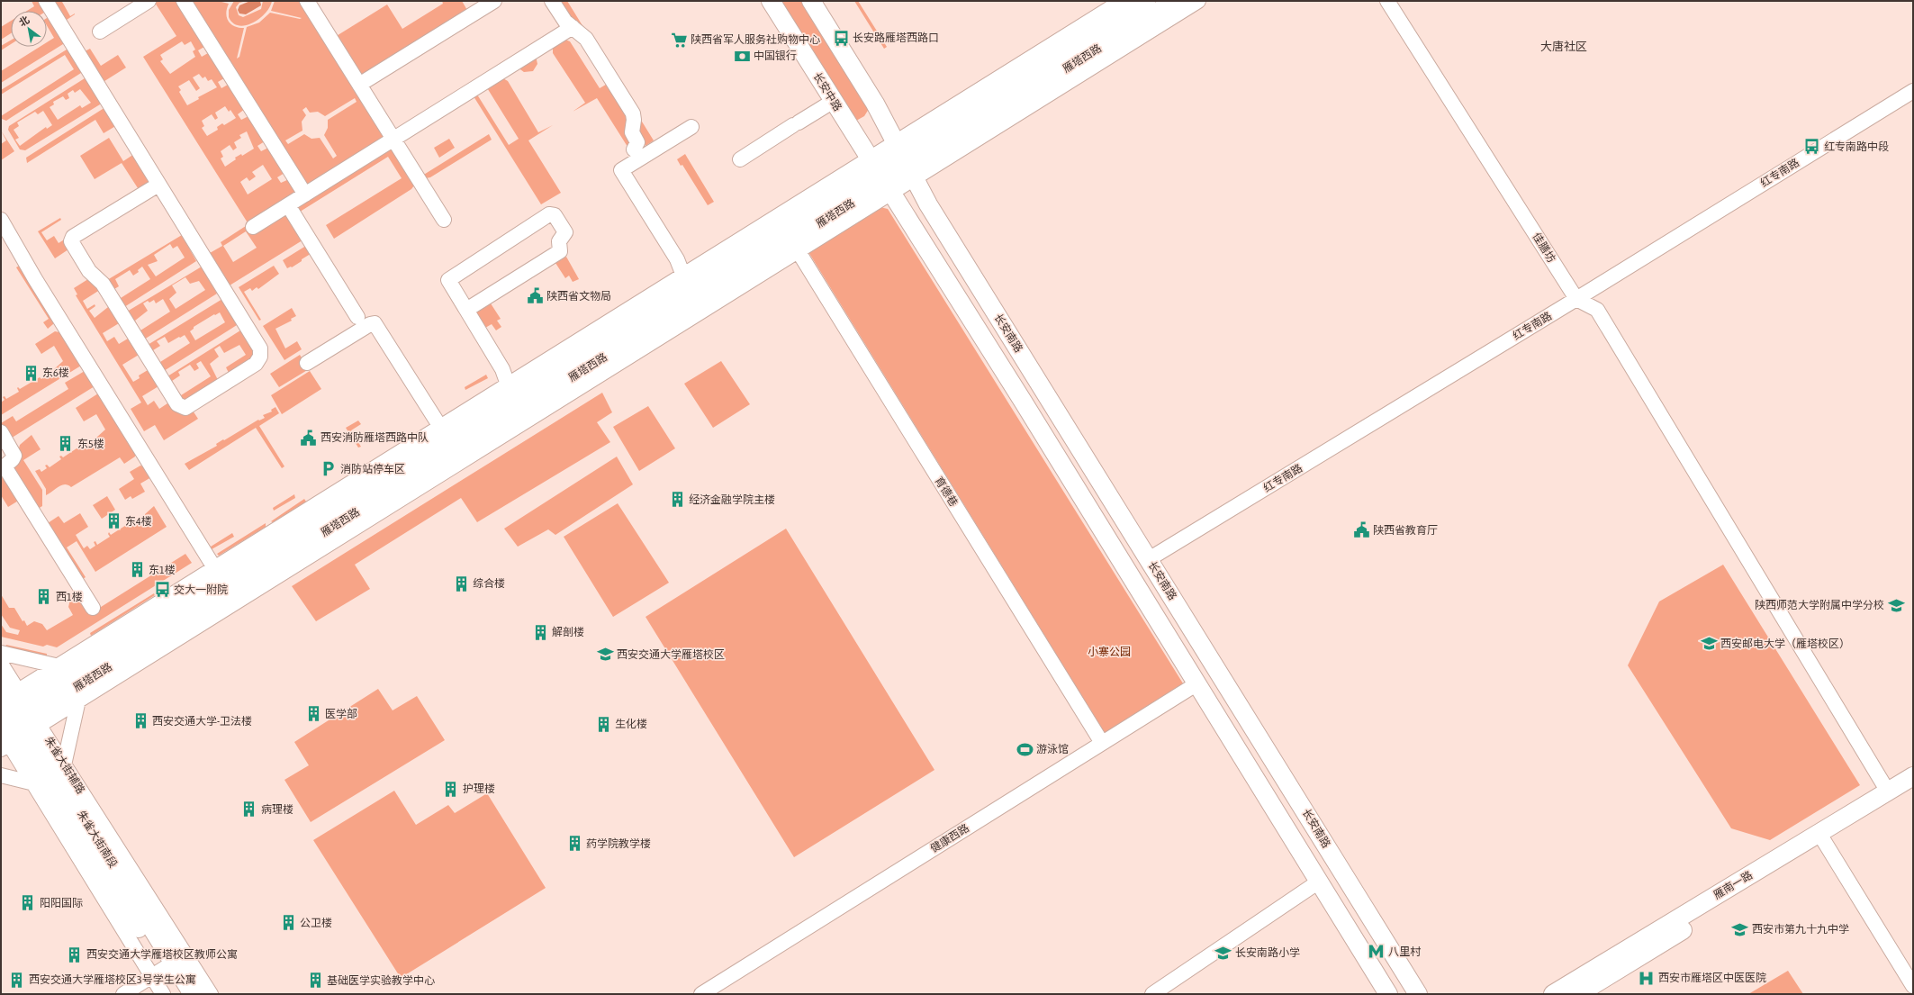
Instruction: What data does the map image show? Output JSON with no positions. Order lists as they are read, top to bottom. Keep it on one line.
{"streets":{"main road":["雁塔西路","长安中路","长安南路","朱雀大街南段","雁南一路"],"street":["红专南路","佳膳坊","育德巷","朱雀大街辅路","健康西路"]},"crossings":[["雁塔西路","长安中路"],["雁塔西路","长安南路"],["雁塔西路","育德巷"],["雁塔西路","朱雀大街辅路"],["雁塔西路","朱雀大街南段"],["红专南路","佳膳坊"],["红专南路","长安南路"],["育德巷","健康西路"],["朱雀大街辅路","朱雀大街南段"]],"districts":["大唐社区"],"parks":["小寨公园"],"places":{"bus stop":["长安路雁塔西路口","红专南路中段","交大一附院"],"supermarket":["陕西省军人服务社购物中心"],"bank":["中国银行"],"public building":["陕西省文物局","西安消防雁塔西路中队","陕西省教育厅"],"building":["东6楼","东5楼","经济金融学院主楼","东4楼","东1楼","综合楼","西1楼","解剖楼","医学部","西安交通大学-卫法楼","生化楼","护理楼","病理楼","药学院教学楼","阳阳国际","公卫楼","西安交通大学雁塔校区教师公寓","西安交通大学雁塔校区3号学生公寓","基础医学实验教学中心"],"parking":["消防站停车区"],"school or university":["陕西师范大学附属中学分校","西安邮电大学（雁塔校区）","西安交通大学雁塔校区","西安市第九十九中学","长安南路小学"],"sports":["游泳馆"],"metro station":["八里村"],"hospital":["西安市雁塔区中医医院"]},"north":"top left"}
